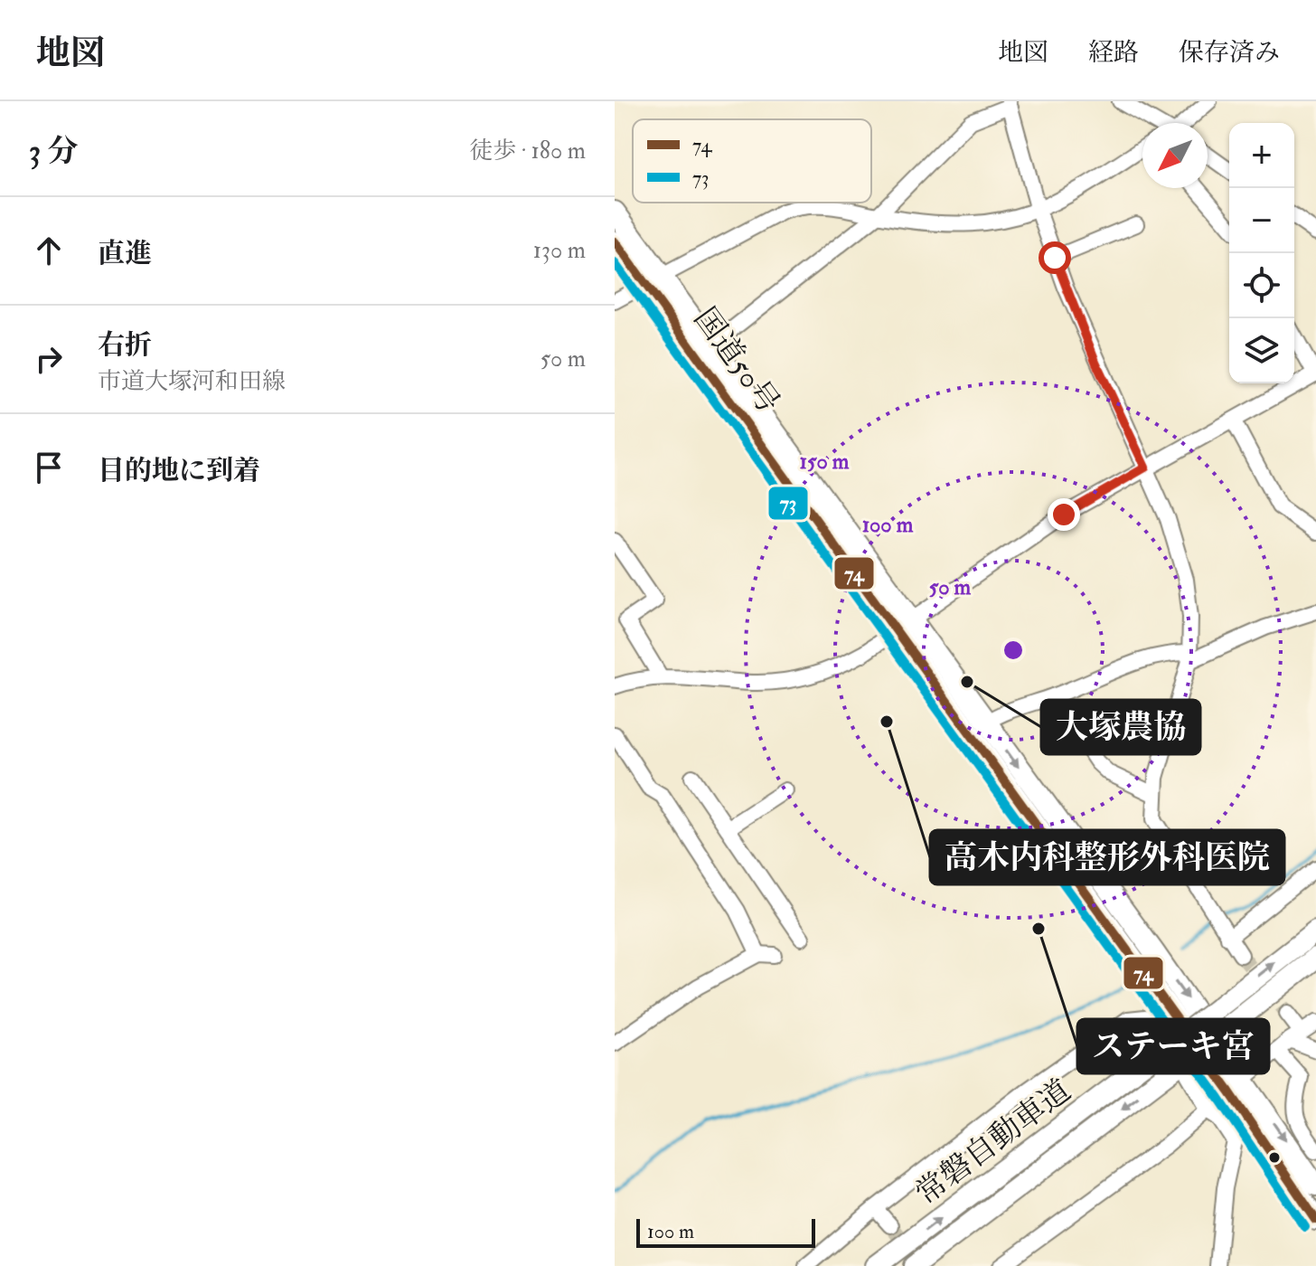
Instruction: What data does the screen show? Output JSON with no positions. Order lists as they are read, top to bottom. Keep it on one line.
{"streets":{"highway":["国道50号","常磐自動車道"]},"places":["大塚農協","高木内科整形外科医院","ステーキ宮"],"lines":["transit line 74","transit line 73"],"legend":["74","73"],"scale_bar":"100 m","north":"bottom left","page":{"header":"地図","nav":["地図","経路","保存済み"],"heading":["3 分","徒歩 · 180 m"],"map_buttons":["+","−"],"list":[["直進","130 m"],["右折","市道大塚河和田線","50 m"],"目的地に到着"],"scale":"100 m"},"rings":["150 m","100 m","50 m"]}
